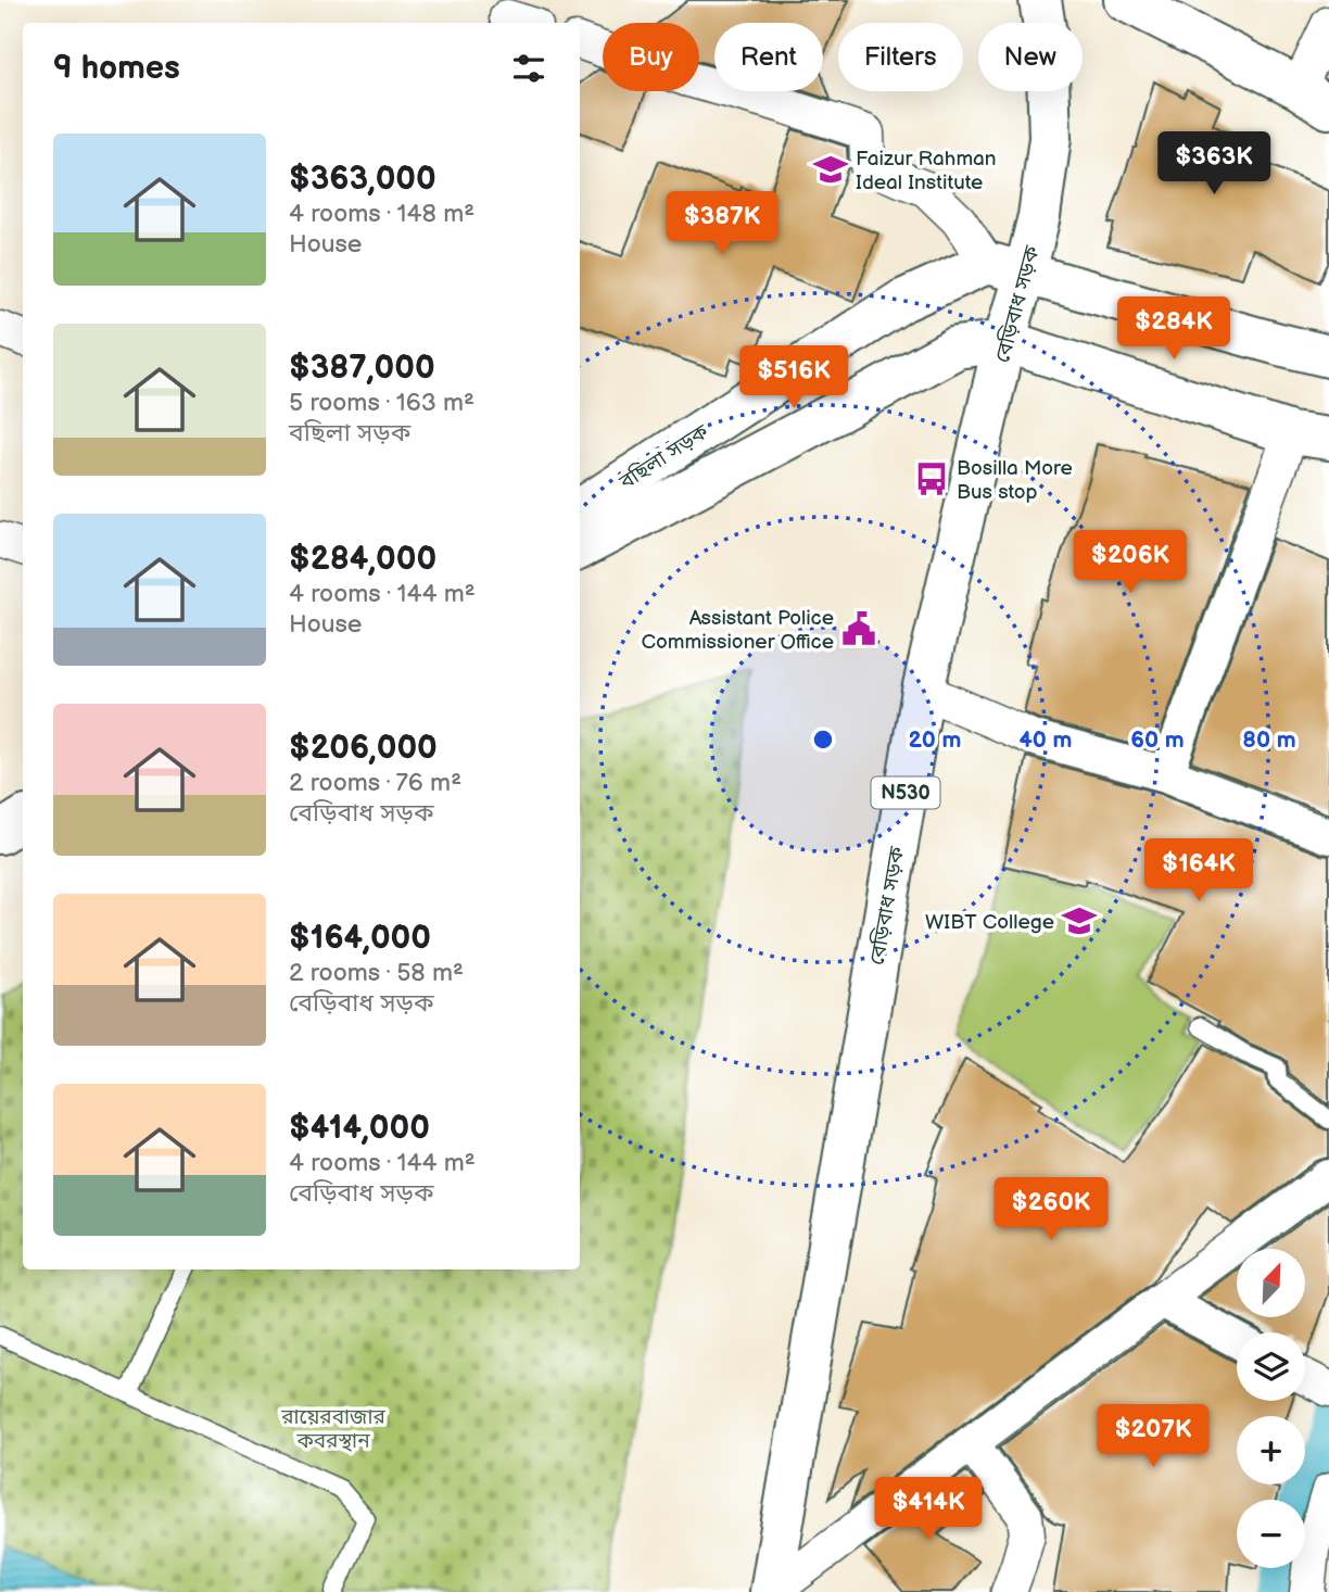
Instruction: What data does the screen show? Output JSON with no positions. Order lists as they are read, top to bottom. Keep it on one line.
{"streets":{"main road":["বেড়িবাধ সড়ক","বছিলা সড়ক","N530"]},"crossings":[["বেড়িবাধ সড়ক","বছিলা সড়ক"]],"parks":["রায়েরবাজার কবরস্থান"],"places":{"school or university":["Faizur Rahman Ideal Institute","WIBT College"],"bus stop":["Bosilla More Bus stop"],"public building":["Assistant Police Commissioner Office"]},"north":"top right","page":{"chip":["Buy","Rent","Filters","New"],"heading":"9 homes","list":[{"name":"$363,000","note":"4 rooms · 148 m² · House"},{"name":"$387,000","note":"5 rooms · 163 m² · বছিলা সড়ক"},{"name":"$284,000","note":"4 rooms · 144 m² · House"},{"name":"$206,000","note":"2 rooms · 76 m² · বেড়িবাধ সড়ক"},{"name":"$164,000","note":"2 rooms · 58 m² · বেড়িবাধ সড়ক"},{"name":"$414,000","note":"4 rooms · 144 m² · বেড়িবাধ সড়ক"}],"price":["$363K","$387K","$284K","$516K","$206K","$164K","$260K","$207K","$414K"],"map_buttons":["+","−"]},"rings":["20 m","40 m","60 m","80 m"]}
